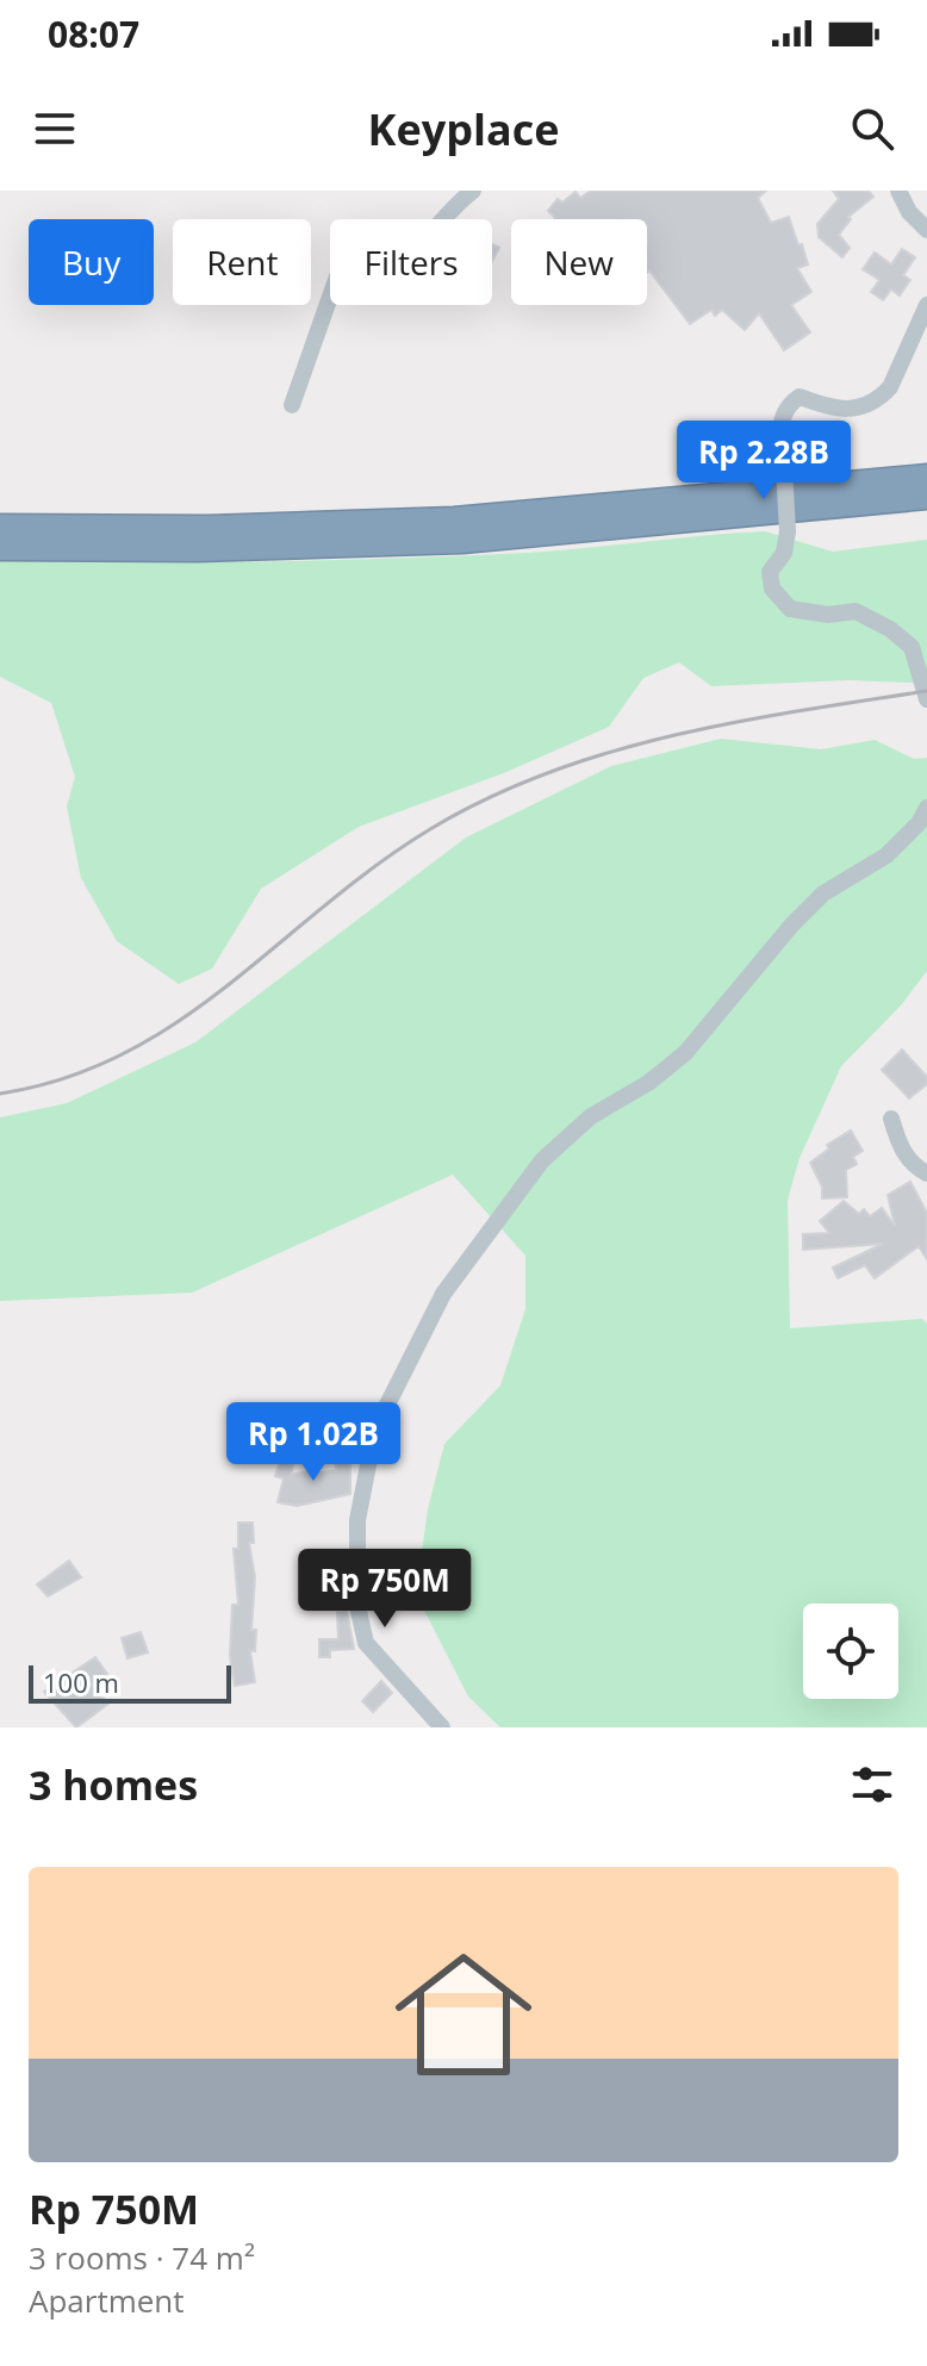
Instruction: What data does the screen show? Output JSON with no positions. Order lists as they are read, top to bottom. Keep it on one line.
{"scale_bar":"100 m","page":{"status":"08:07","header":"Keyplace","chip":["Buy","Rent","Filters","New"],"price":["Rp 2.28B","Rp 1.02B","Rp 750M"],"scale":"100 m","heading":"3 homes","list":[{"name":"Rp 750M","note":"3 rooms · 74 m² · Apartment"}]}}
